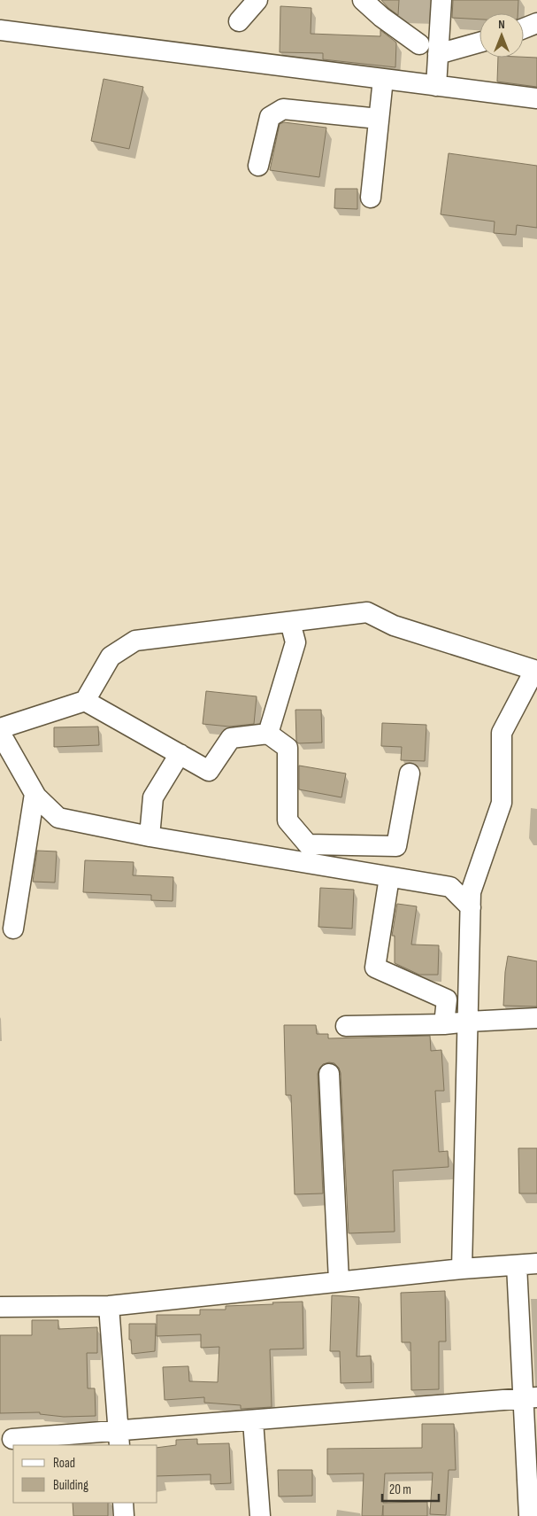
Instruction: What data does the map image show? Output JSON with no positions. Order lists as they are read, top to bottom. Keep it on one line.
{"legend":["Road","Building"],"scale_bar":"20 m","north":"top"}
